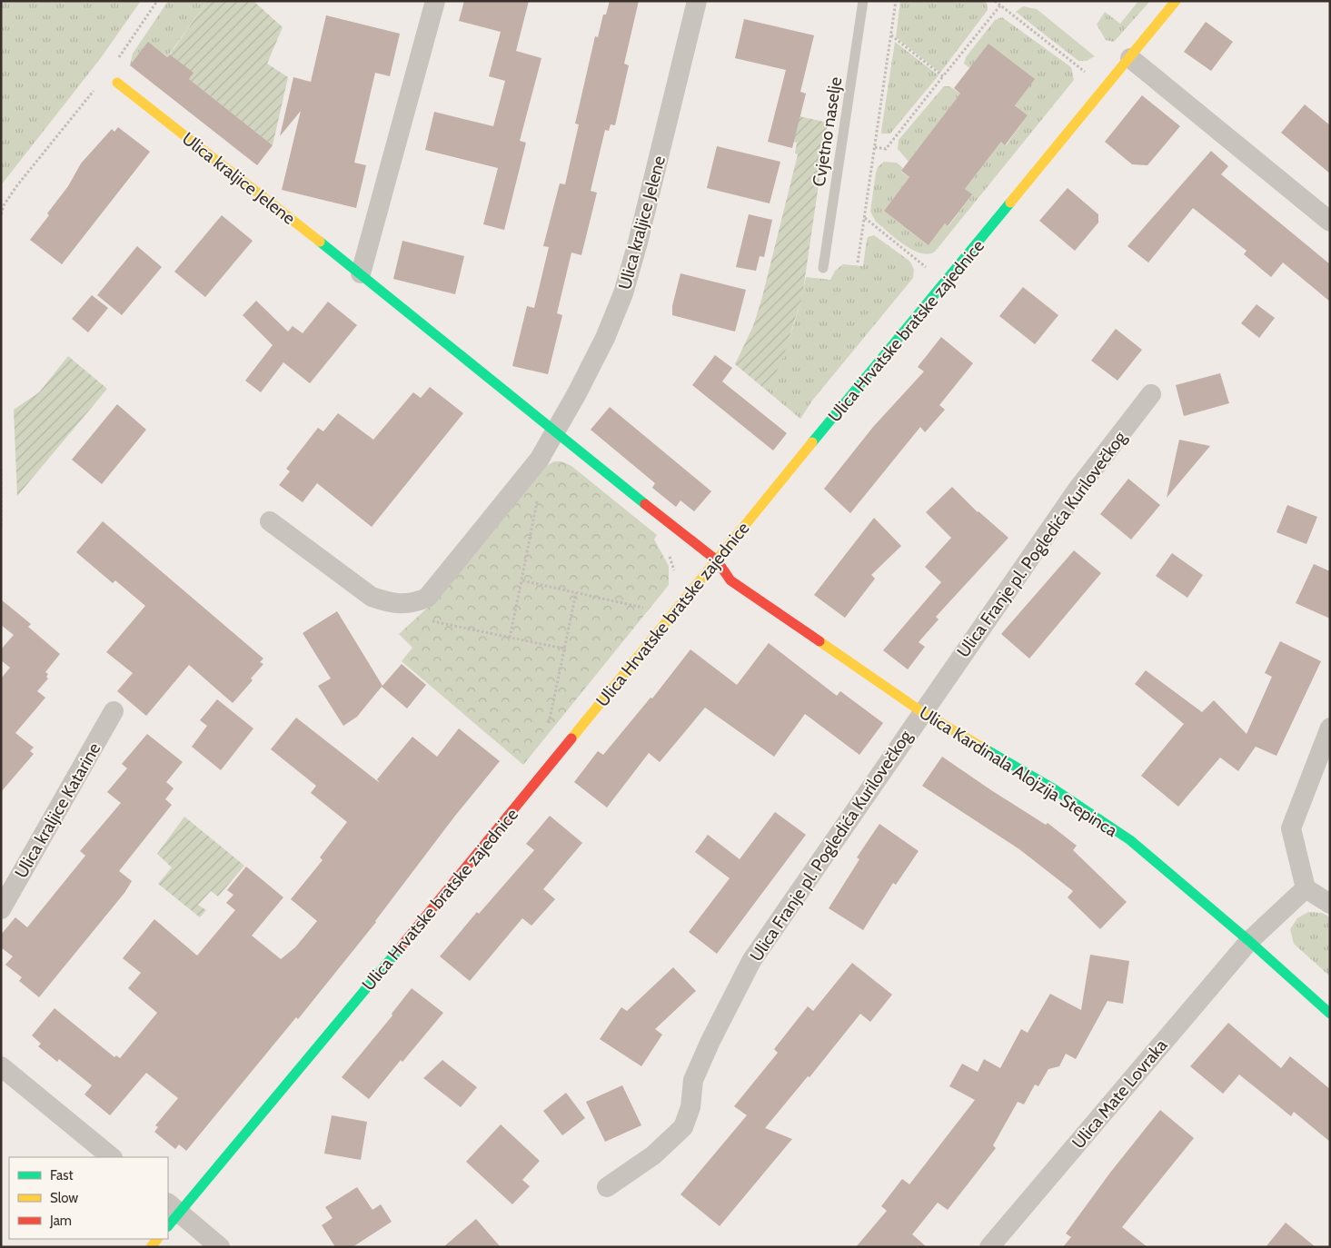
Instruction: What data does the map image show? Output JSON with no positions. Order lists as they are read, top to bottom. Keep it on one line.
{"streets":{"street":["Ulica kraljice Jelene","Ulica Hrvatske bratske zajednice","Ulica Franje pl. Pogledića Kurilovečkog","Ulica Kardinala Alojzija Stepinca","Ulica kraljice Katarine","Ulica Mate Lovraka"],"lane":["Cvjetno naselje"]},"crossings":[["Ulica kraljice Jelene","Ulica Hrvatske bratske zajednice"],["Ulica kraljice Jelene","Ulica Kardinala Alojzija Stepinca"],["Ulica Hrvatske bratske zajednice","Ulica Kardinala Alojzija Stepinca"],["Ulica Franje pl. Pogledića Kurilovečkog","Ulica Kardinala Alojzija Stepinca"],["Ulica Kardinala Alojzija Stepinca","Ulica Mate Lovraka"]],"legend":["Fast","Slow","Jam"]}
